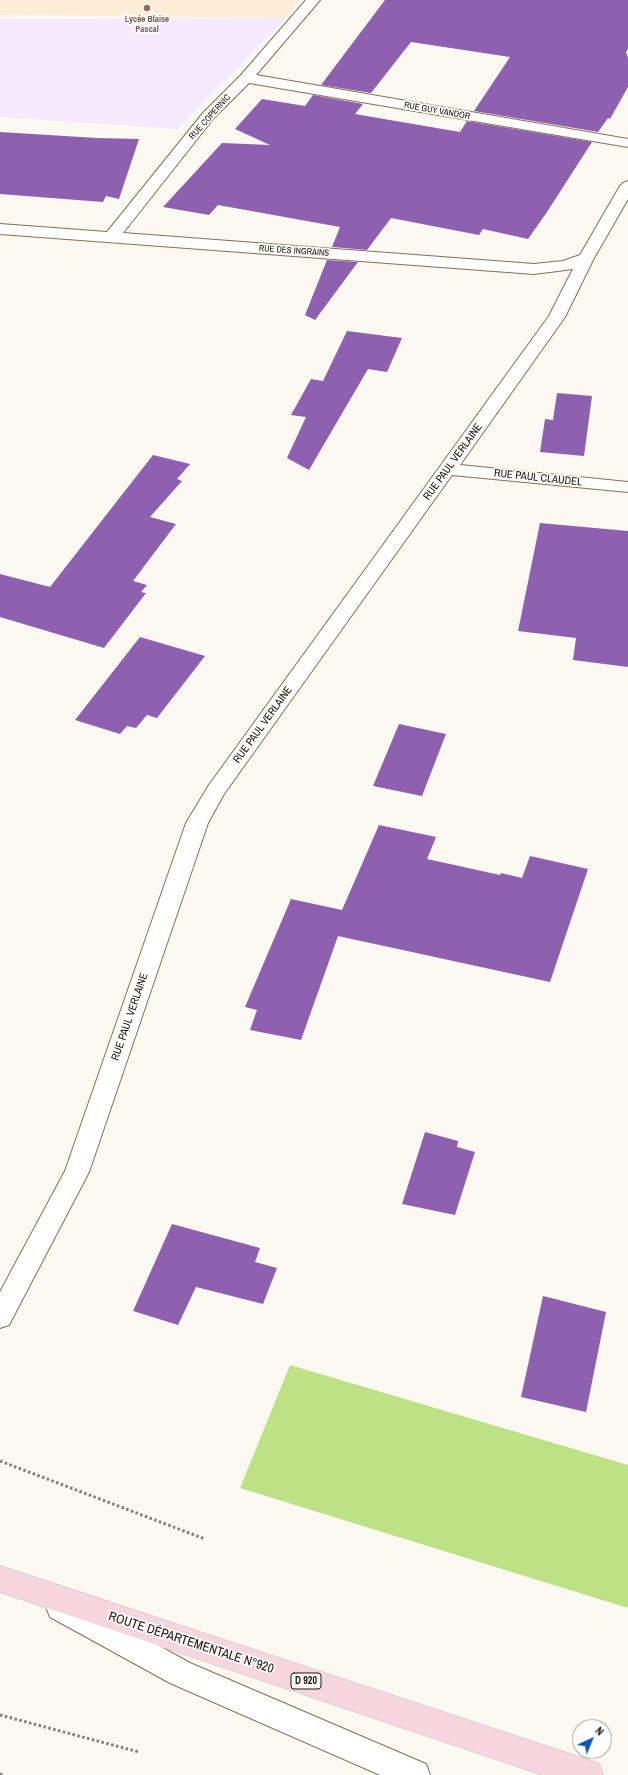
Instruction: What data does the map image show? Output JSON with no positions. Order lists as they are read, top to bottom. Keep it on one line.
{"streets":{"main road":["ROUTE DÉPARTEMENTALE N°920","D 920"],"street":["RUE GUY VANDOR","RUE COPERNIC","RUE DES INGRAINS","RUE PAUL VERLAINE","RUE PAUL CLAUDEL"]},"crossings":[["RUE GUY VANDOR","RUE COPERNIC"],["RUE COPERNIC","RUE DES INGRAINS"],["RUE DES INGRAINS","RUE PAUL VERLAINE"],["RUE PAUL VERLAINE","RUE PAUL CLAUDEL"]],"places":["Lycée Blaise Pascal"],"north":"top right"}
